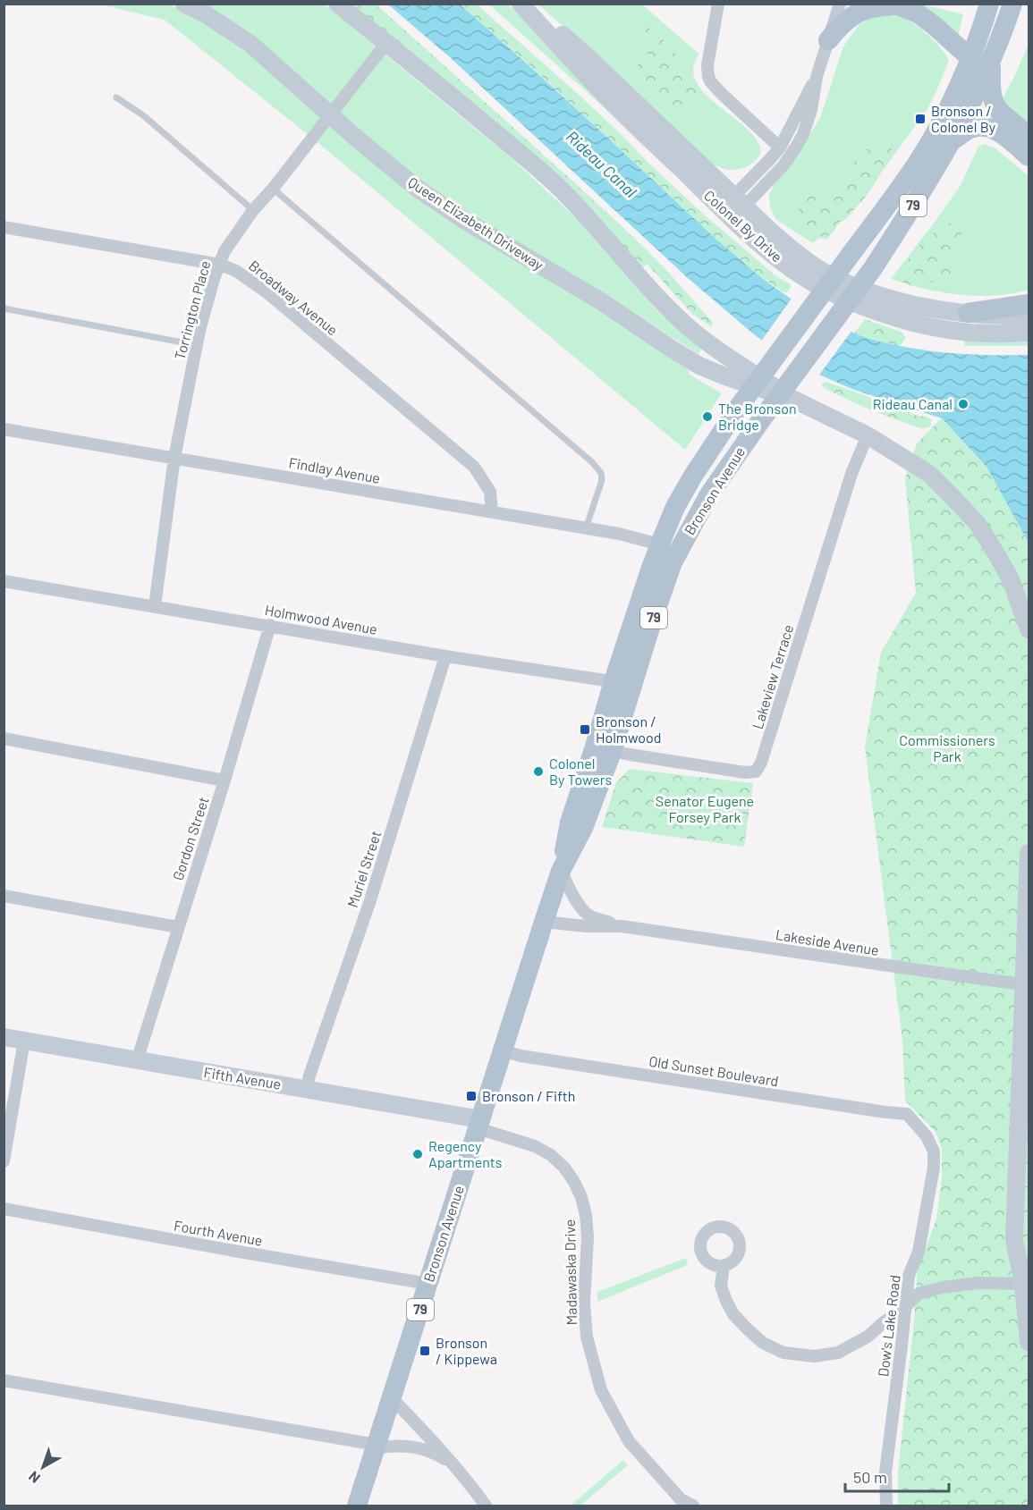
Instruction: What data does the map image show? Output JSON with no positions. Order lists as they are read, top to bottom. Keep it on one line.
{"streets":{"main road":["79","Queen Elizabeth Driveway","Colonel By Drive","Bronson Avenue","Fifth Avenue"],"street":["Broadway Avenue","Torrington Place","Findlay Avenue","Holmwood Avenue","Lakeview Terrace","Gordon Street","Muriel Street","Lakeside Avenue","Old Sunset Boulevard","Fourth Avenue","Madawaska Drive","Dow's Lake Road"]},"crossings":[["Queen Elizabeth Driveway","Torrington Place"],["Queen Elizabeth Driveway","Lakeview Terrace"],["Broadway Avenue","Torrington Place"],["Broadway Avenue","Findlay Avenue"],["Torrington Place","Findlay Avenue"],["Torrington Place","Holmwood Avenue"],["Findlay Avenue","Bronson Avenue"],["Bronson Avenue","Holmwood Avenue"],["Bronson Avenue","Lakeview Terrace"],["Bronson Avenue","Lakeside Avenue"],["Bronson Avenue","Old Sunset Boulevard"],["Bronson Avenue","Fifth Avenue"],["Bronson Avenue","Fourth Avenue"],["Bronson Avenue","Madawaska Drive"],["Holmwood Avenue","Gordon Street"],["Holmwood Avenue","Muriel Street"],["Gordon Street","Fifth Avenue"],["Muriel Street","Fifth Avenue"],["Old Sunset Boulevard","Dow's Lake Road"],["Fifth Avenue","Madawaska Drive"]],"water":["Rideau Canal"],"parks":["Commissioners Park","Senator Eugene Forsey Park"],"places":{"transit":["Bronson / Colonel By","Bronson / Holmwood","Bronson / Fifth","Bronson / Kippewa"],"other":["Rideau Canal","The Bronson Bridge","Colonel By Towers","Regency Apartments"]},"scale_bar":"50 m","north":"bottom left"}
